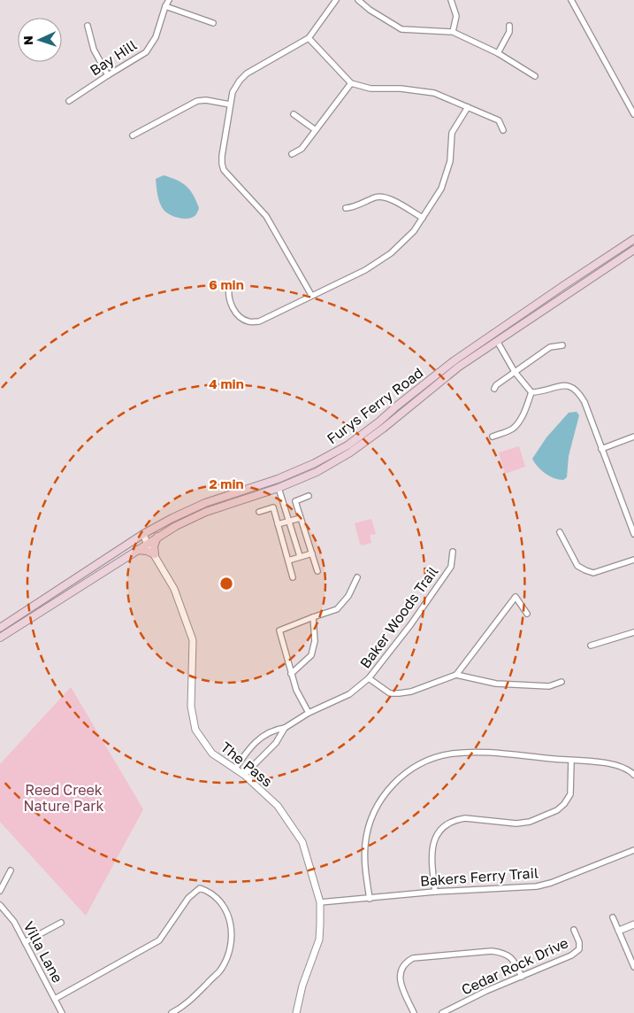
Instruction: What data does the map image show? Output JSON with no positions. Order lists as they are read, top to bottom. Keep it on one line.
{"streets":{"main road":["Furys Ferry Road"],"street":["Bay Hill","Baker Woods Trail","The Pass","Bakers Ferry Trail","Villa Lane","Cedar Rock Drive"]},"crossings":[["Furys Ferry Road","The Pass"],["Baker Woods Trail","The Pass"],["The Pass","Bakers Ferry Trail"]],"parks":["Reed Creek Nature Park"],"north":"left","rings":["6 min","4 min","2 min"]}
